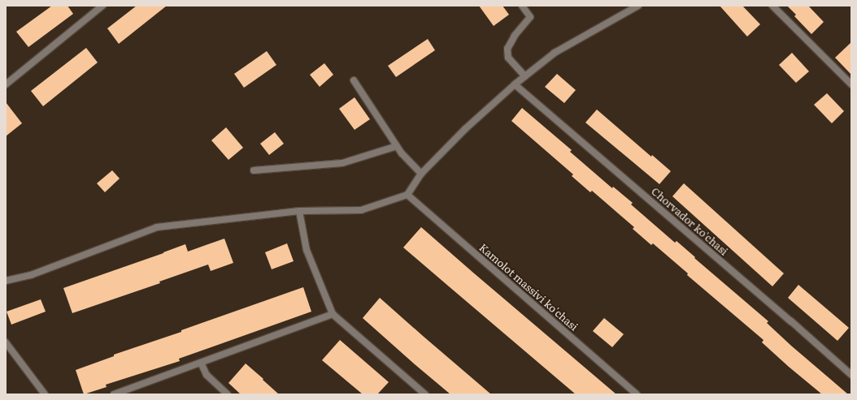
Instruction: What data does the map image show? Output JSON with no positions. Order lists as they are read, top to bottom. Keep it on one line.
{"streets":{"street":["Chorvador ko'chasi","Kamolot massivi ko'chasi"]}}
